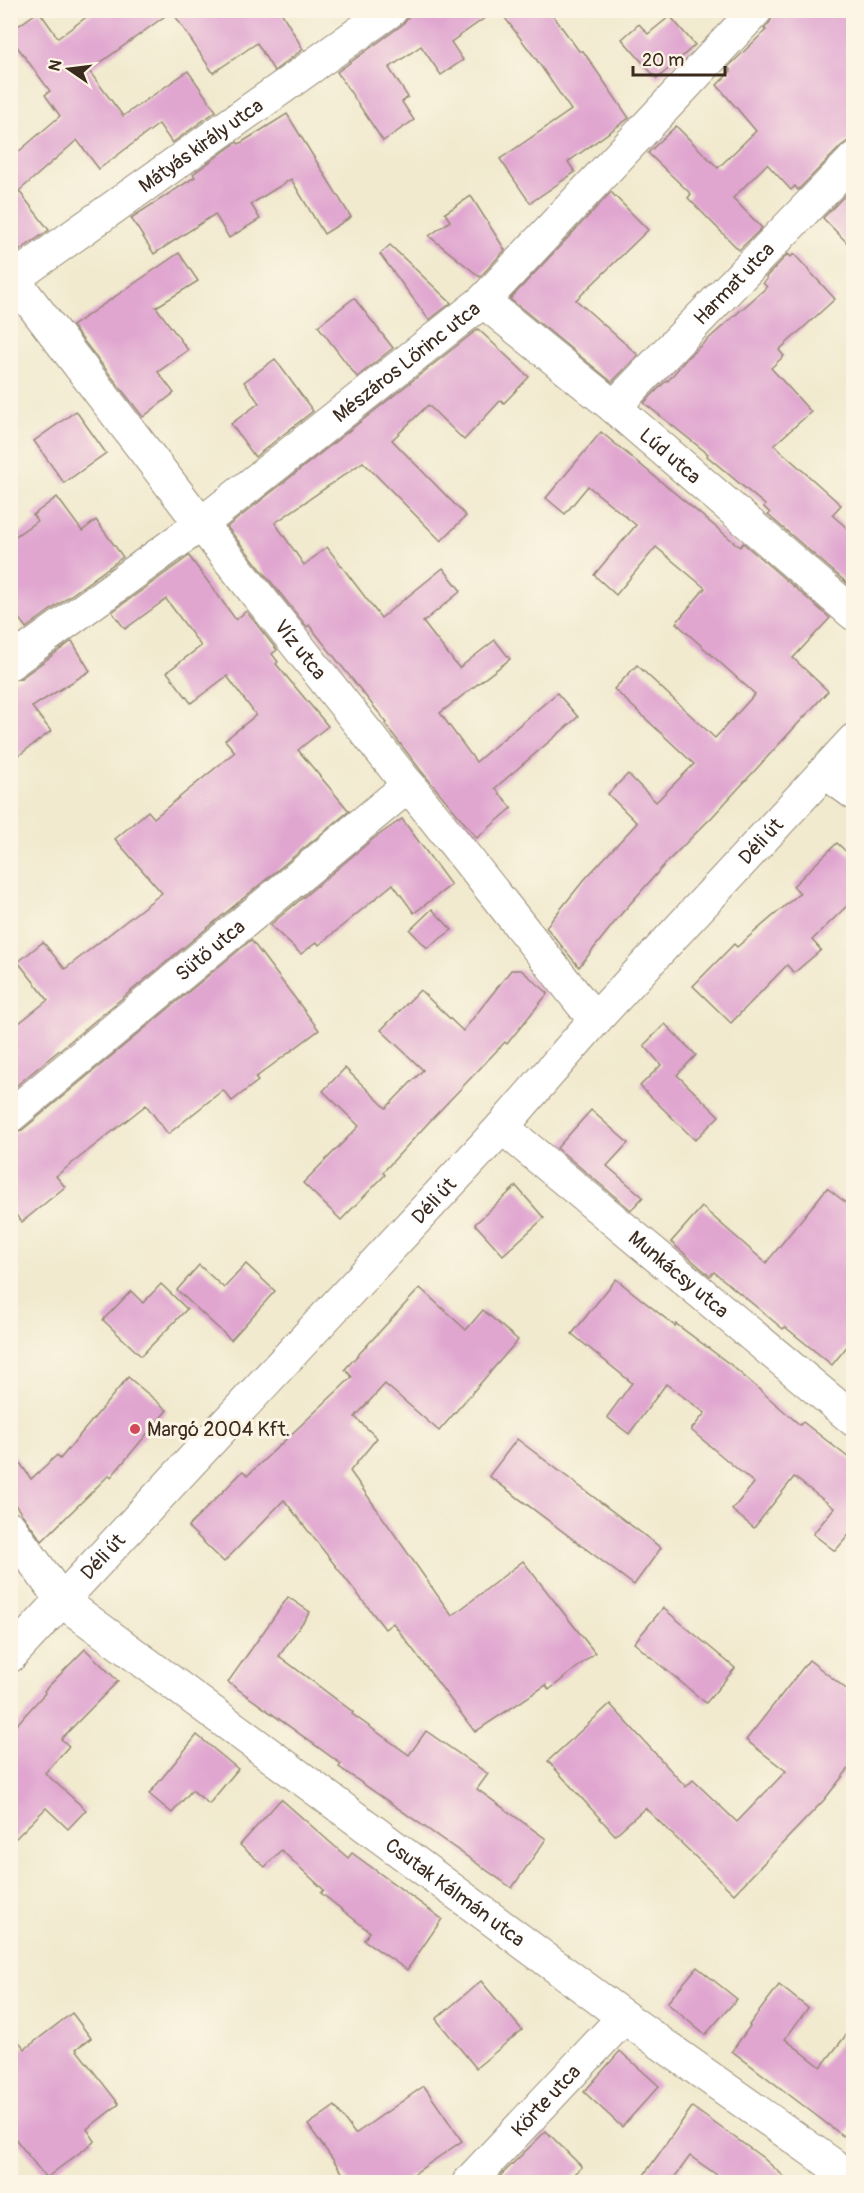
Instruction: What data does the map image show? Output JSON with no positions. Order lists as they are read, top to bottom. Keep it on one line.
{"streets":{"street":["Mátyás király utca","Harmat utca","Mészáros Lőrinc utca","Lúd utca","Víz utca","Déli út","Sütő utca","Munkácsy utca","Csutak Kálmán utca","Körte utca"]},"crossings":[["Mátyás király utca","Víz utca"],["Harmat utca","Lúd utca"],["Mészáros Lőrinc utca","Lúd utca"],["Mészáros Lőrinc utca","Víz utca"],["Víz utca","Déli út"],["Víz utca","Sütő utca"],["Déli út","Munkácsy utca"],["Déli út","Csutak Kálmán utca"],["Csutak Kálmán utca","Körte utca"]],"places":["Margó 2004 Kft."],"scale_bar":"20 m","north":"left"}
